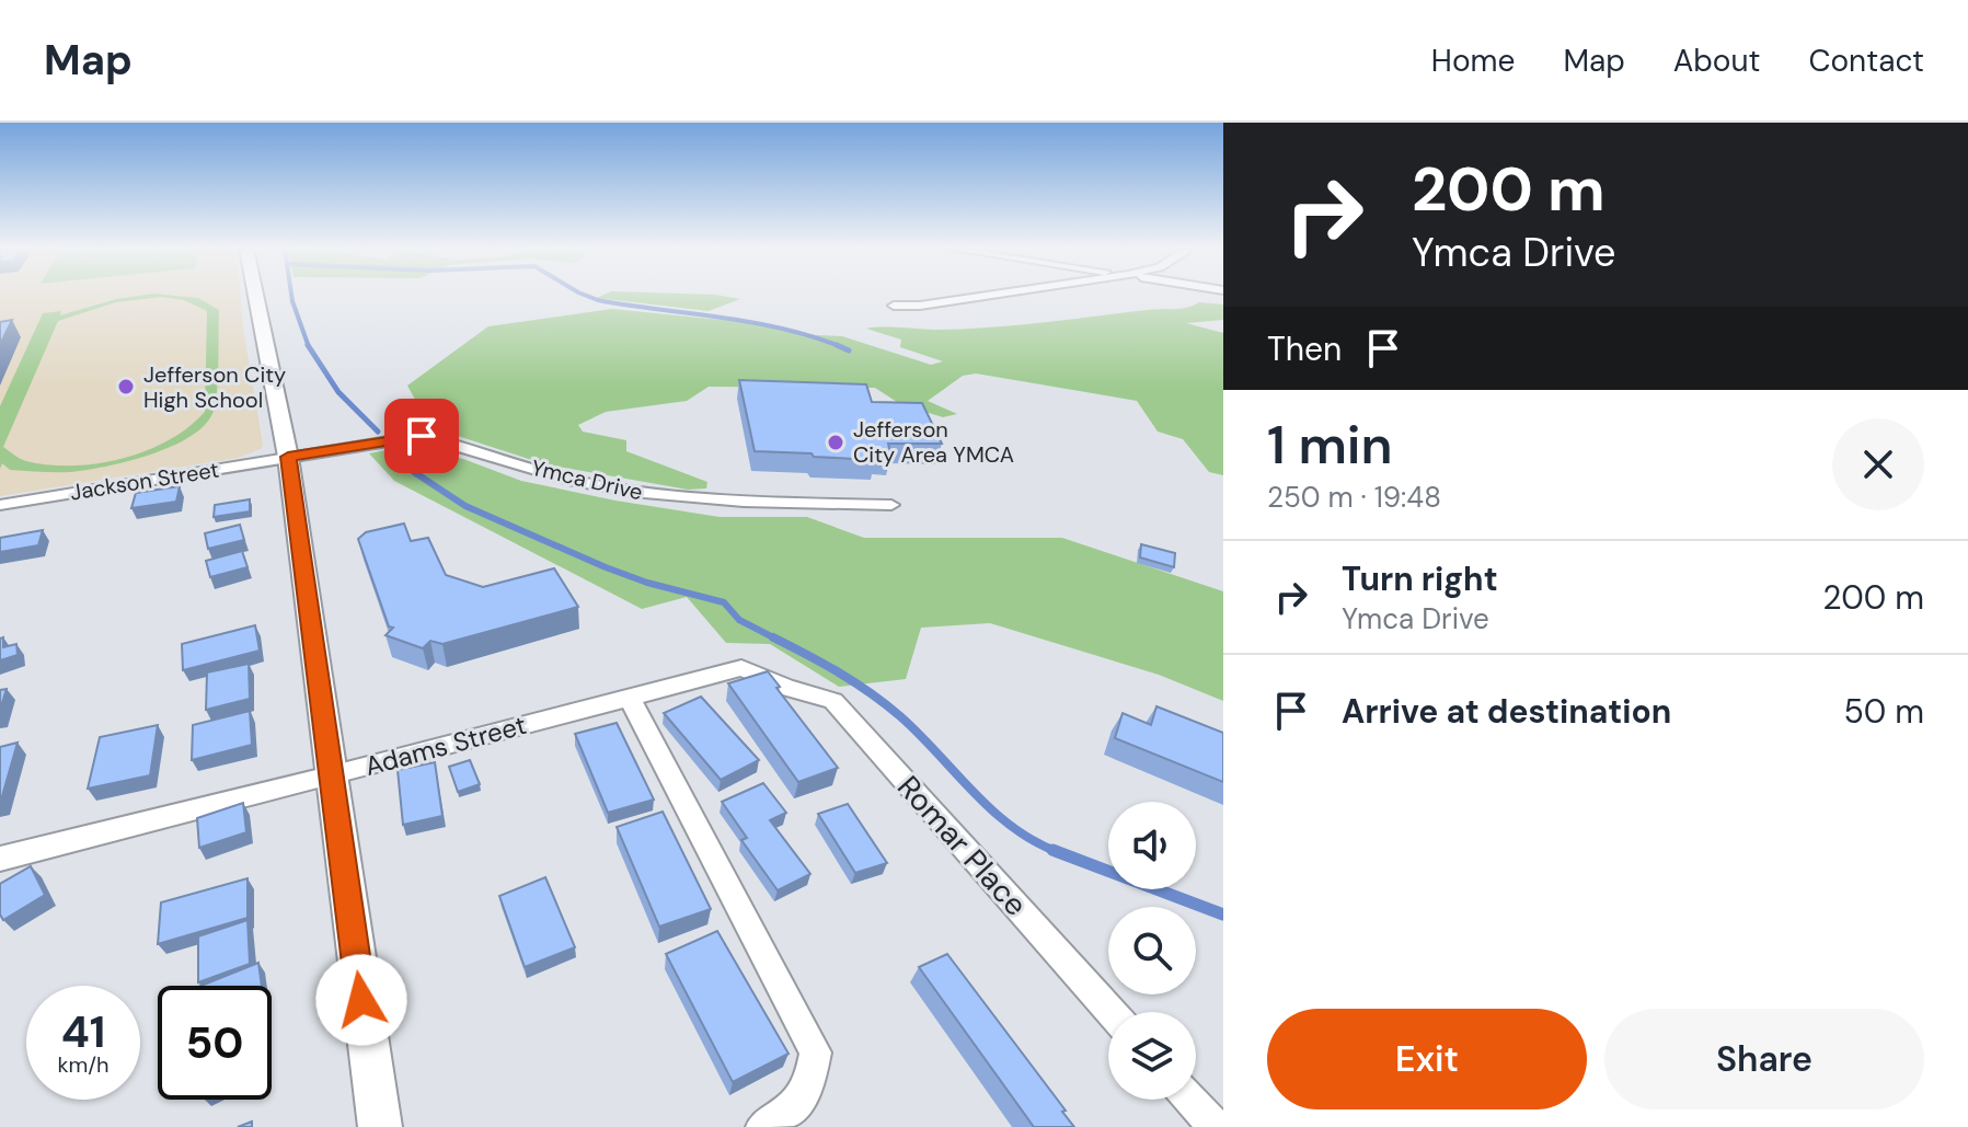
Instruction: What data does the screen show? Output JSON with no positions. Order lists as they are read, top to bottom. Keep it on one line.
{"streets":{"street":["Ymca Drive","Jackson Street","Adams Street","Romar Place"]},"crossings":[["Ymca Drive","Jackson Street"],["Adams Street","Romar Place"]],"places":["Jefferson City High School","Jefferson City Area YMCA"],"page":{"header":"Map","nav":["Home","Map","About","Contact"],"turn":["200 m","Ymca Drive"],"then":"Then","heading":["1 min","250 m · 19:48"],"list":[{"name":"Turn right","note":"Ymca Drive","value":"200 m"},{"name":"Arrive at destination","value":"50 m"}],"speed":"41 km/h","limit":"50","buttons":["Exit","Share"]}}
